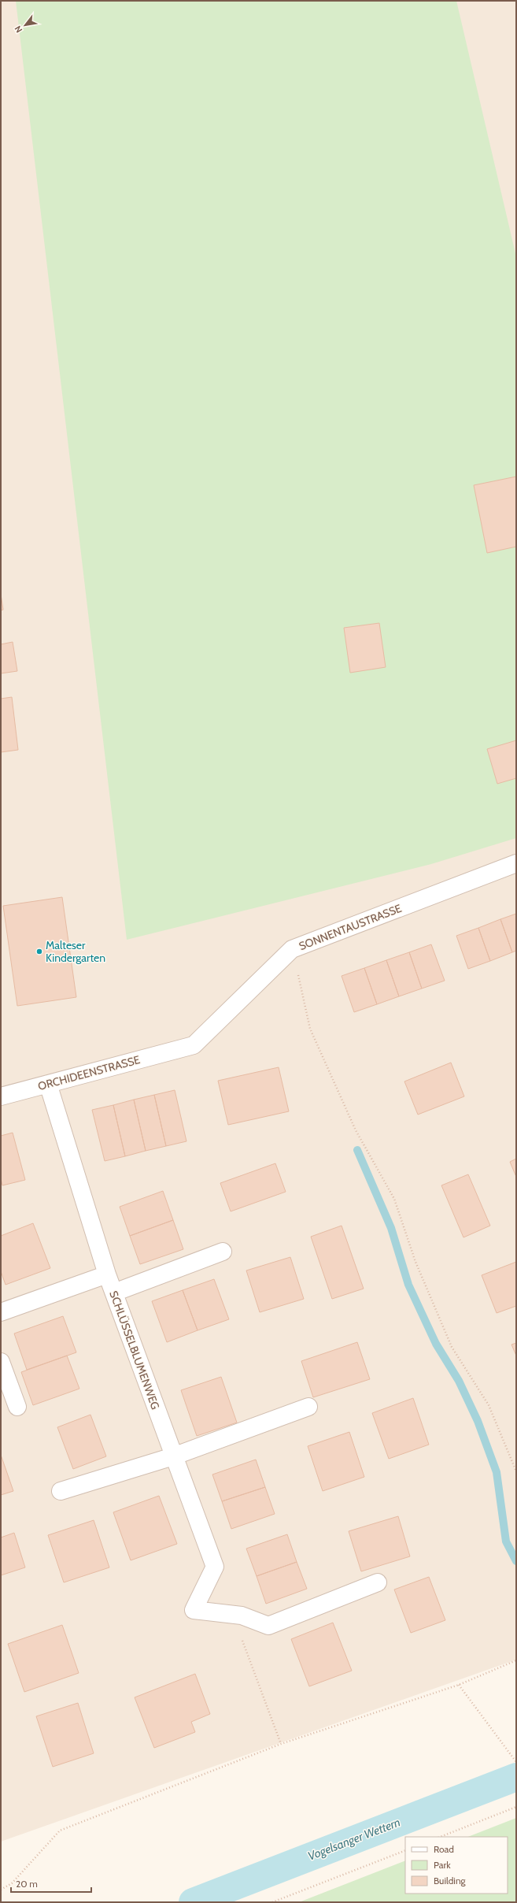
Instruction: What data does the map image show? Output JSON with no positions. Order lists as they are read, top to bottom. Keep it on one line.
{"streets":{"street":["SONNENTAUSTRASSE","ORCHIDEENSTRASSE","SCHLÜSSELBLUMENWEG"]},"crossings":[["SONNENTAUSTRASSE","ORCHIDEENSTRASSE"],["ORCHIDEENSTRASSE","SCHLÜSSELBLUMENWEG"]],"water":["Vogelsanger Wettern"],"places":["Malteser Kindergarten"],"legend":["Road","Park","Building"],"scale_bar":"20 m","north":"bottom left"}
